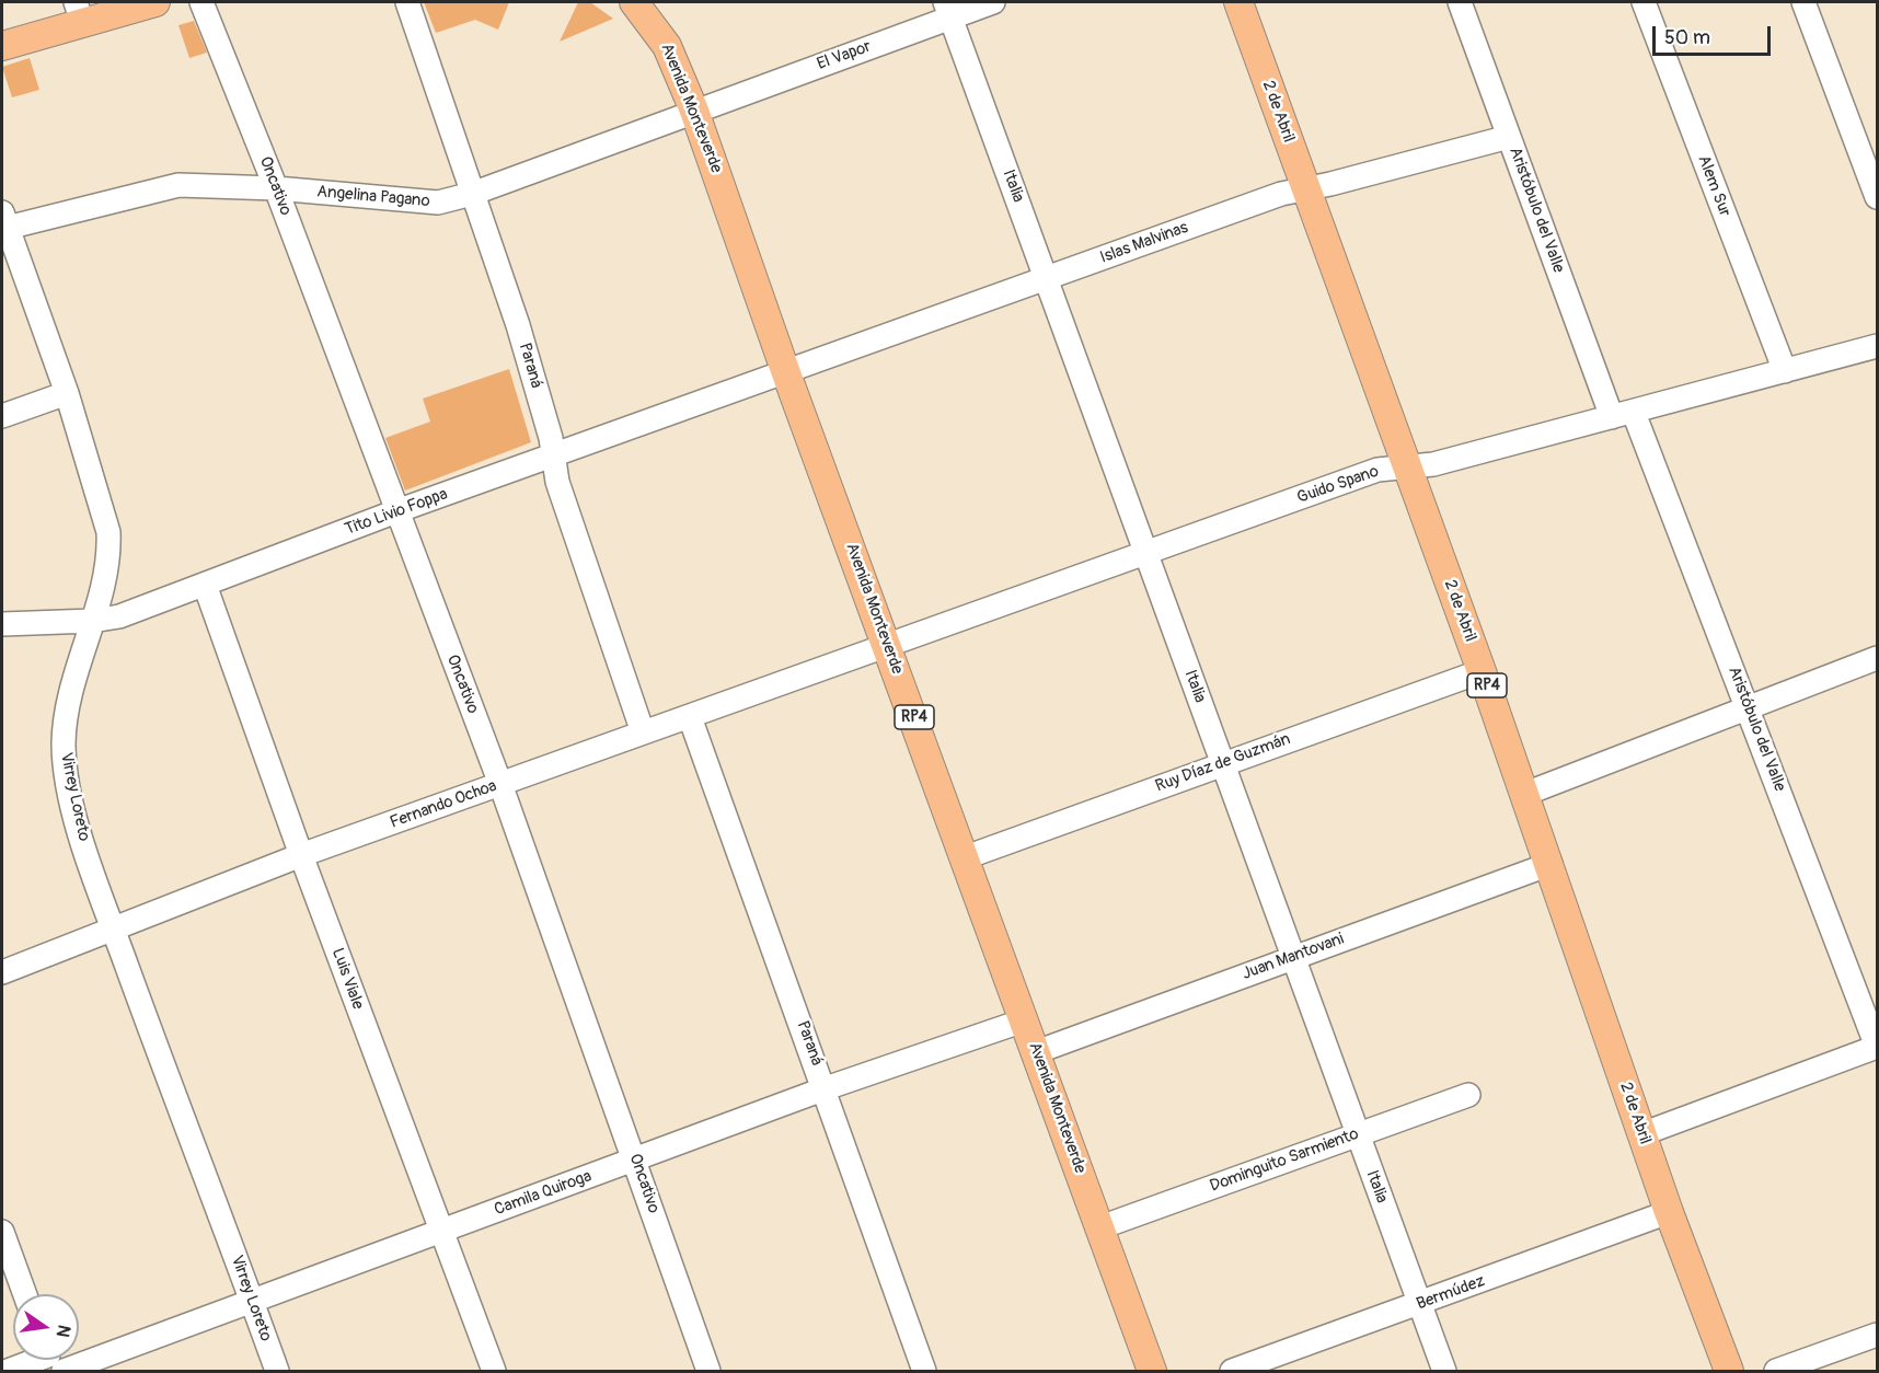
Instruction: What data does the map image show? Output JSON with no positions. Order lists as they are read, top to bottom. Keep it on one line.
{"streets":{"main road":["Avenida Monteverde","2 de Abril","RP4"],"street":["El Vapor","Oncativo","Italia","Alem Sur","Angelina Pagano","Aristóbulo del Valle","Islas Malvinas","Paraná","Guido Spano","Tito Livio Foppa","Ruy Díaz de Guzmán","Virrey Loreto","Fernando Ochoa","Juan Mantovani","Luis Viale","Dominguito Sarmiento","Camila Quiroga","Bermúdez"]},"crossings":[["El Vapor","Avenida Monteverde"],["El Vapor","Italia"],["El Vapor","Angelina Pagano"],["Avenida Monteverde","Angelina Pagano"],["Avenida Monteverde","Islas Malvinas"],["Avenida Monteverde","Guido Spano"],["Avenida Monteverde","Tito Livio Foppa"],["Avenida Monteverde","Ruy Díaz de Guzmán"],["Avenida Monteverde","Fernando Ochoa"],["Avenida Monteverde","Juan Mantovani"],["Avenida Monteverde","Dominguito Sarmiento"],["Avenida Monteverde","Camila Quiroga"],["2 de Abril","Islas Malvinas"],["2 de Abril","Guido Spano"],["2 de Abril","Ruy Díaz de Guzmán"],["2 de Abril","Juan Mantovani"],["2 de Abril","Bermúdez"],["Oncativo","Angelina Pagano"],["Oncativo","Tito Livio Foppa"],["Oncativo","Fernando Ochoa"],["Oncativo","Camila Quiroga"],["Italia","Islas Malvinas"],["Italia","Guido Spano"],["Italia","Ruy Díaz de Guzmán"],["Italia","Juan Mantovani"],["Italia","Dominguito Sarmiento"],["Italia","Bermúdez"],["Alem Sur","Guido Spano"],["Angelina Pagano","Paraná"],["Angelina Pagano","Virrey Loreto"],["Aristóbulo del Valle","Islas Malvinas"],["Aristóbulo del Valle","Guido Spano"],["Islas Malvinas","Tito Livio Foppa"],["Paraná","Tito Livio Foppa"],["Paraná","Fernando Ochoa"],["Paraná","Camila Quiroga"],["Guido Spano","Fernando Ochoa"],["Tito Livio Foppa","Virrey Loreto"],["Tito Livio Foppa","Luis Viale"],["Virrey Loreto","Fernando Ochoa"],["Virrey Loreto","Camila Quiroga"],["Fernando Ochoa","Luis Viale"],["Luis Viale","Camila Quiroga"]],"scale_bar":"50 m","north":"right"}
